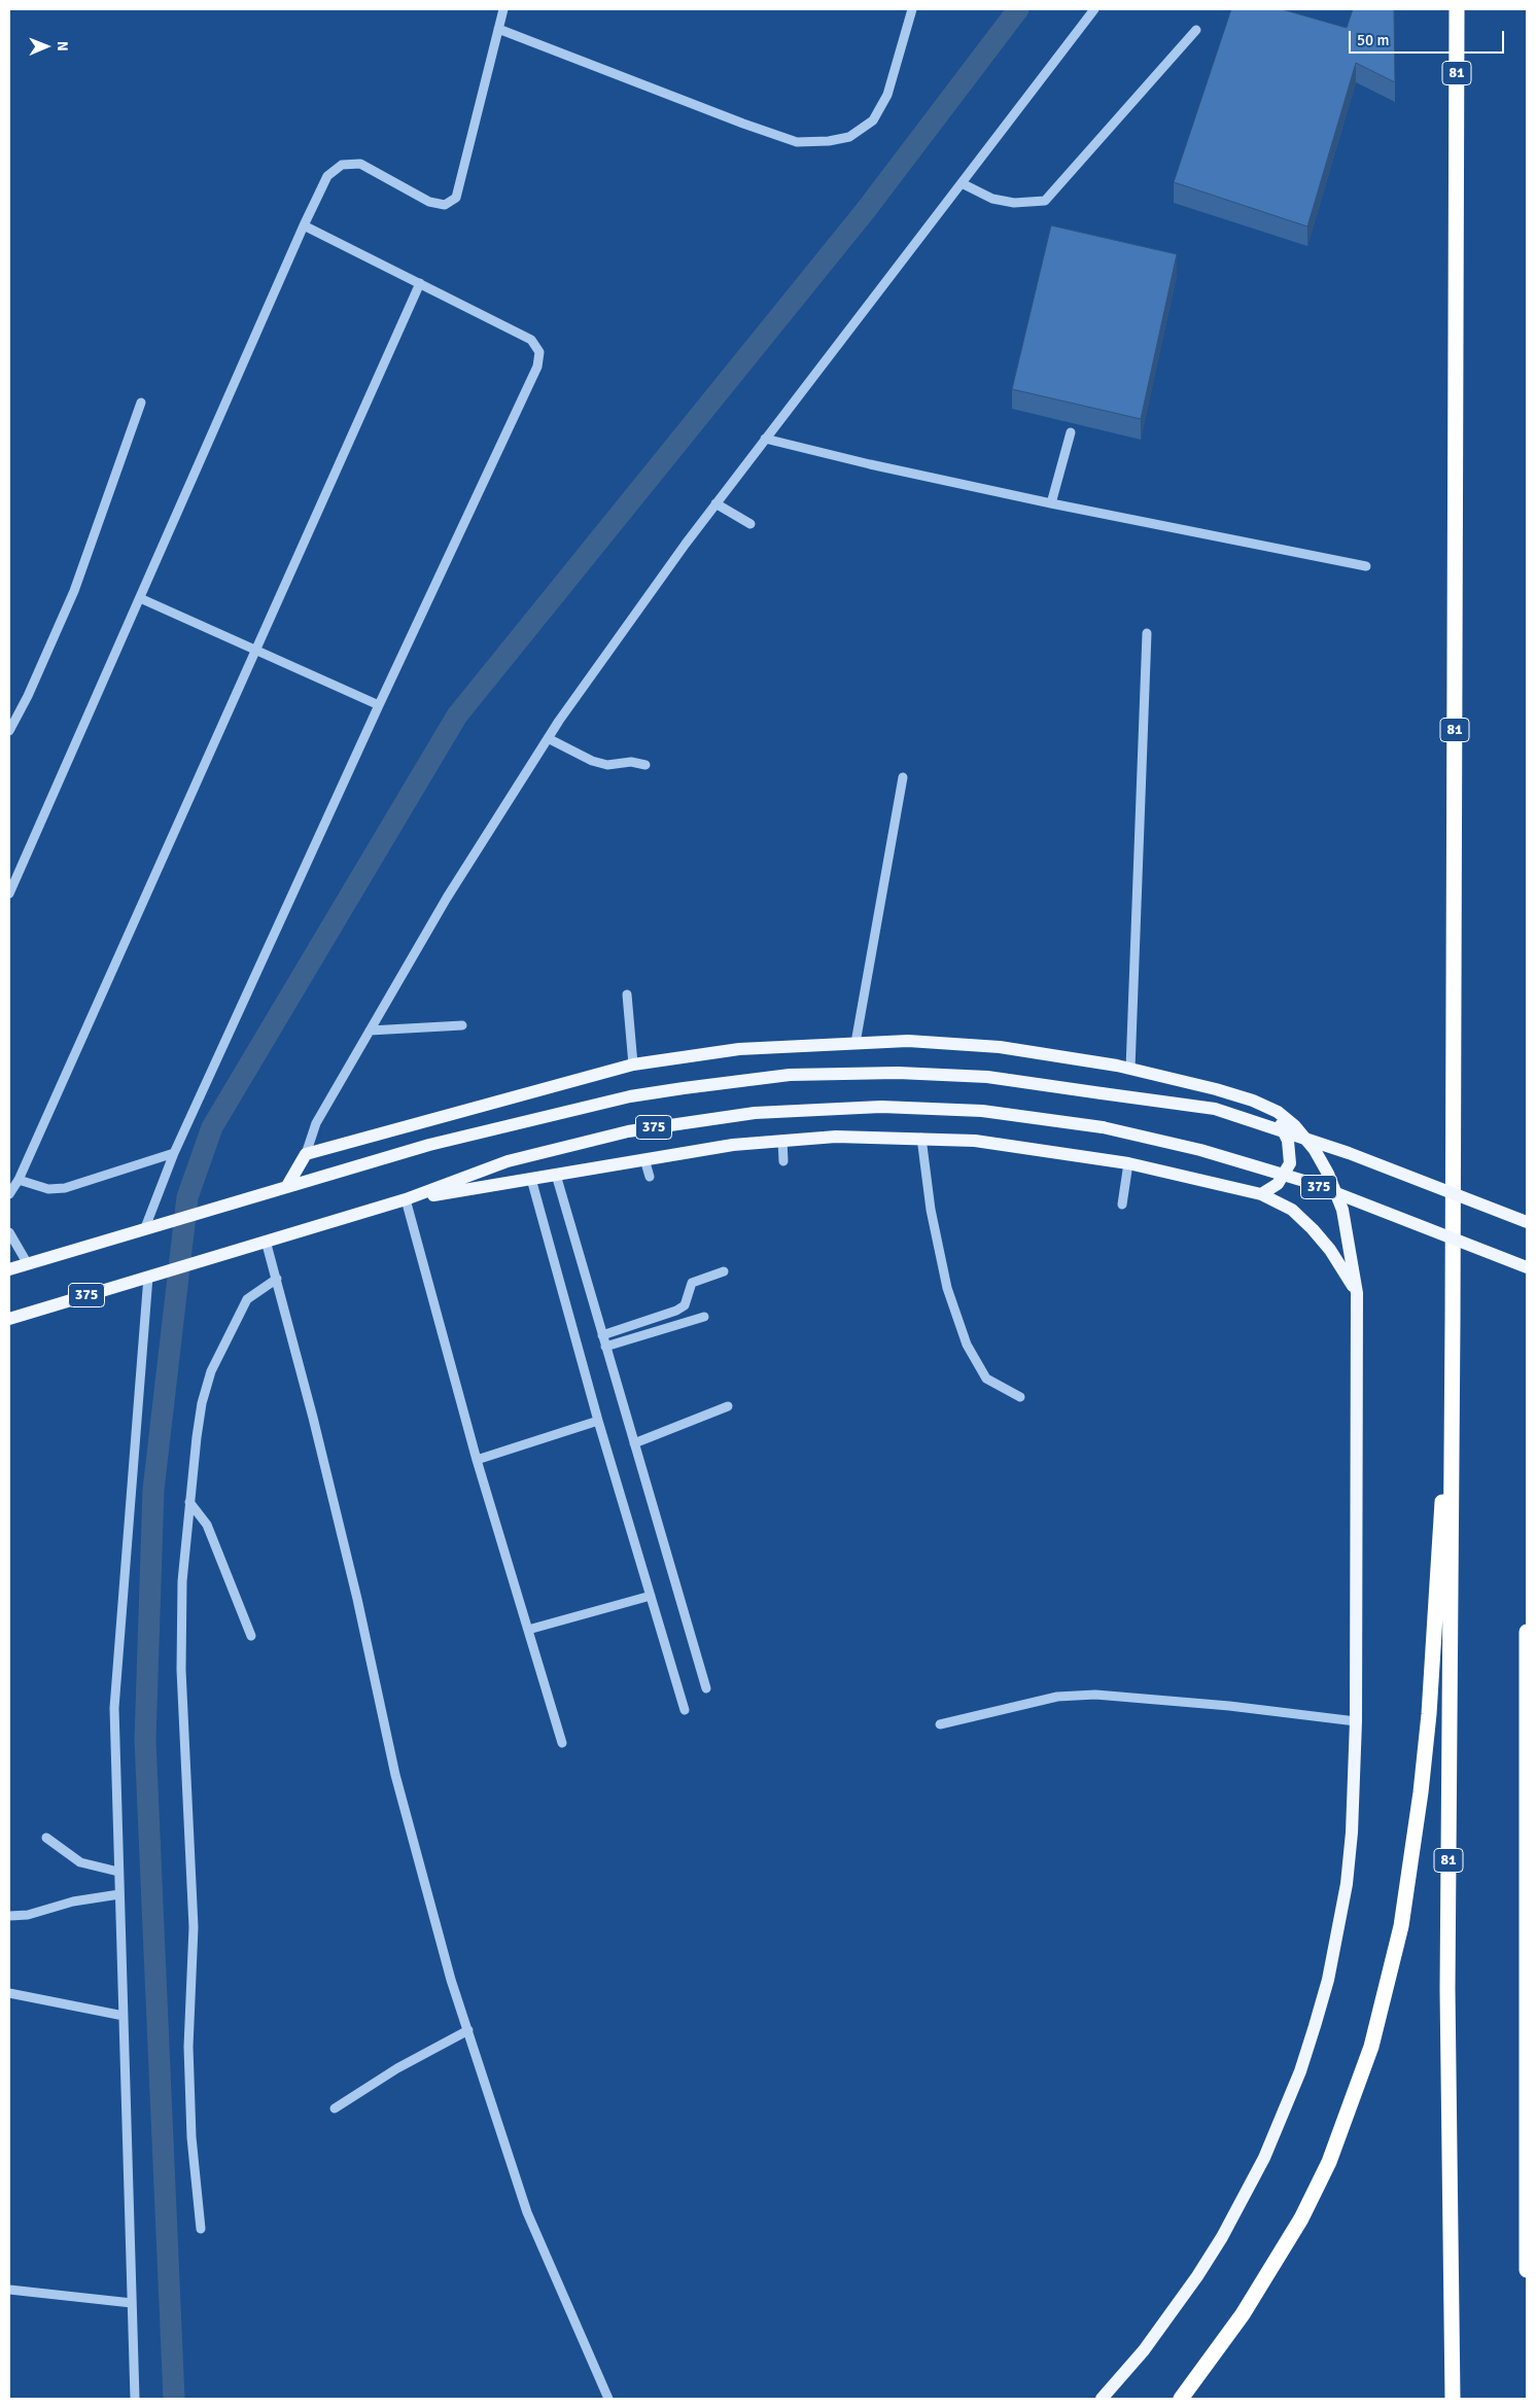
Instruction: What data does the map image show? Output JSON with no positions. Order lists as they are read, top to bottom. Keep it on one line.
{"streets":{"highway":["81"],"main road":["375"]},"scale_bar":"50 m","north":"right"}
